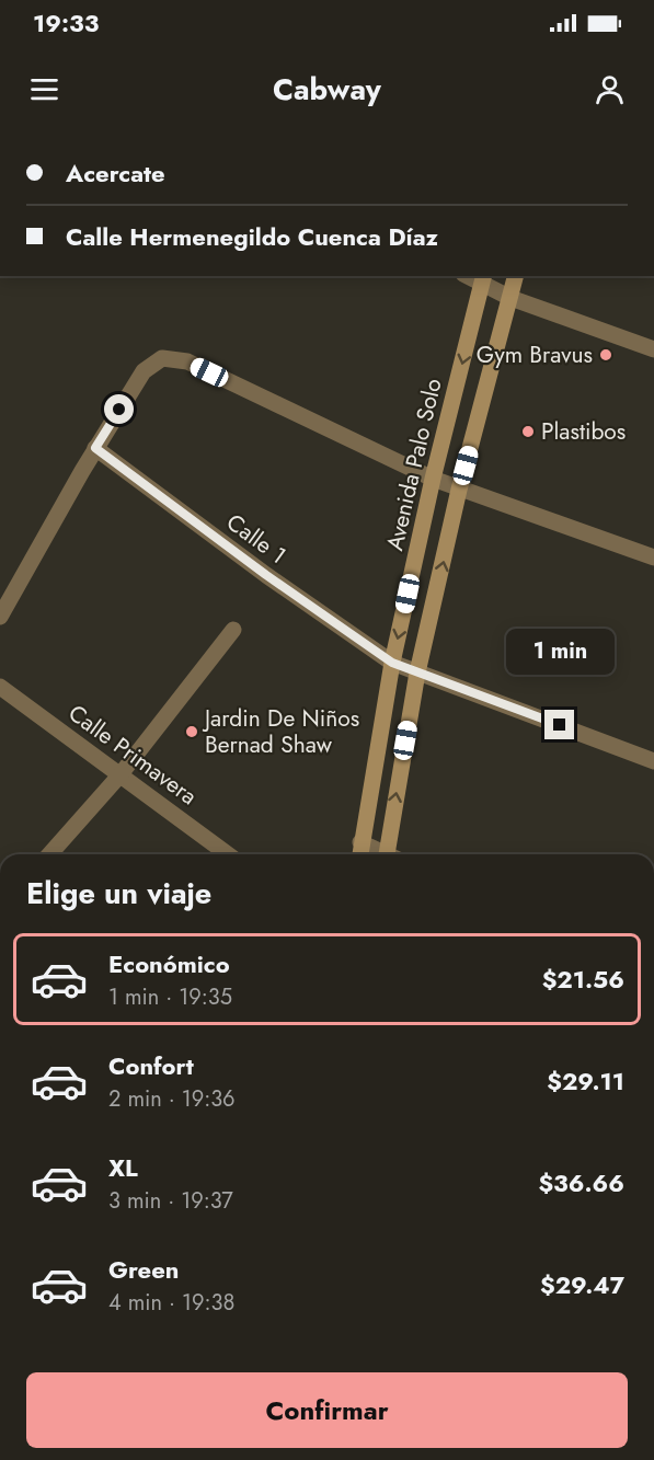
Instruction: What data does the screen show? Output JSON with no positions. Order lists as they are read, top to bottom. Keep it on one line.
{"streets":{"main road":["Avenida Palo Solo"],"street":["Calle 1","Calle Primavera"]},"crossings":[["Avenida Palo Solo","Calle 1"]],"places":["Gym Bravus","Plastibos","Jardin De Niños Bernad Shaw"],"page":{"status":"19:33","header":"Cabway","banner":["Acercate","Calle Hermenegildo Cuenca Díaz"],"bubble":"1 min","heading":"Elige un viaje","list":[{"name":"Económico","note":"1 min · 19:35","value":"$21.56"},{"name":"Confort","note":"2 min · 19:36","value":"$29.11"},{"name":"XL","note":"3 min · 19:37","value":"$36.66"},{"name":"Green","note":"4 min · 19:38","value":"$29.47"}],"buttons":"Confirmar"}}
